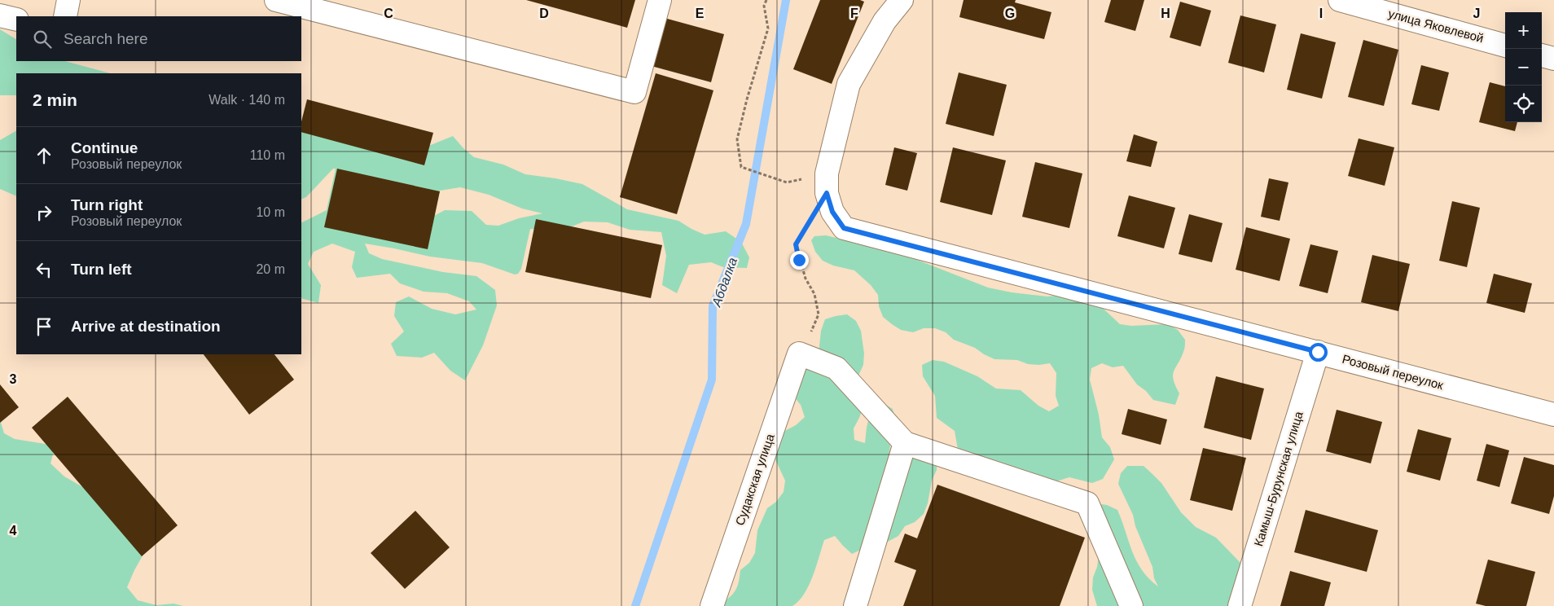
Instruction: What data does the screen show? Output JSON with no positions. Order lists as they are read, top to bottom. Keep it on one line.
{"streets":{"street":["улица Яковлевой","Розовый переулок","Камыш-Бурунская улица","Судакская улица"]},"crossings":[["Розовый переулок","Камыш-Бурунская улица"]],"water":["Абдалка"],"page":{"map_buttons":["+","−"],"search":"Search here","heading":["2 min","Walk · 140 m"],"list":[["Continue","Розовый переулок","110 m"],["Turn right","Розовый переулок","10 m"],["Turn left","20 m"],"Arrive at destination"]},"grid":{"columns":["C","D","E","F","G","H","I","J"],"rows":["3","4"]}}
